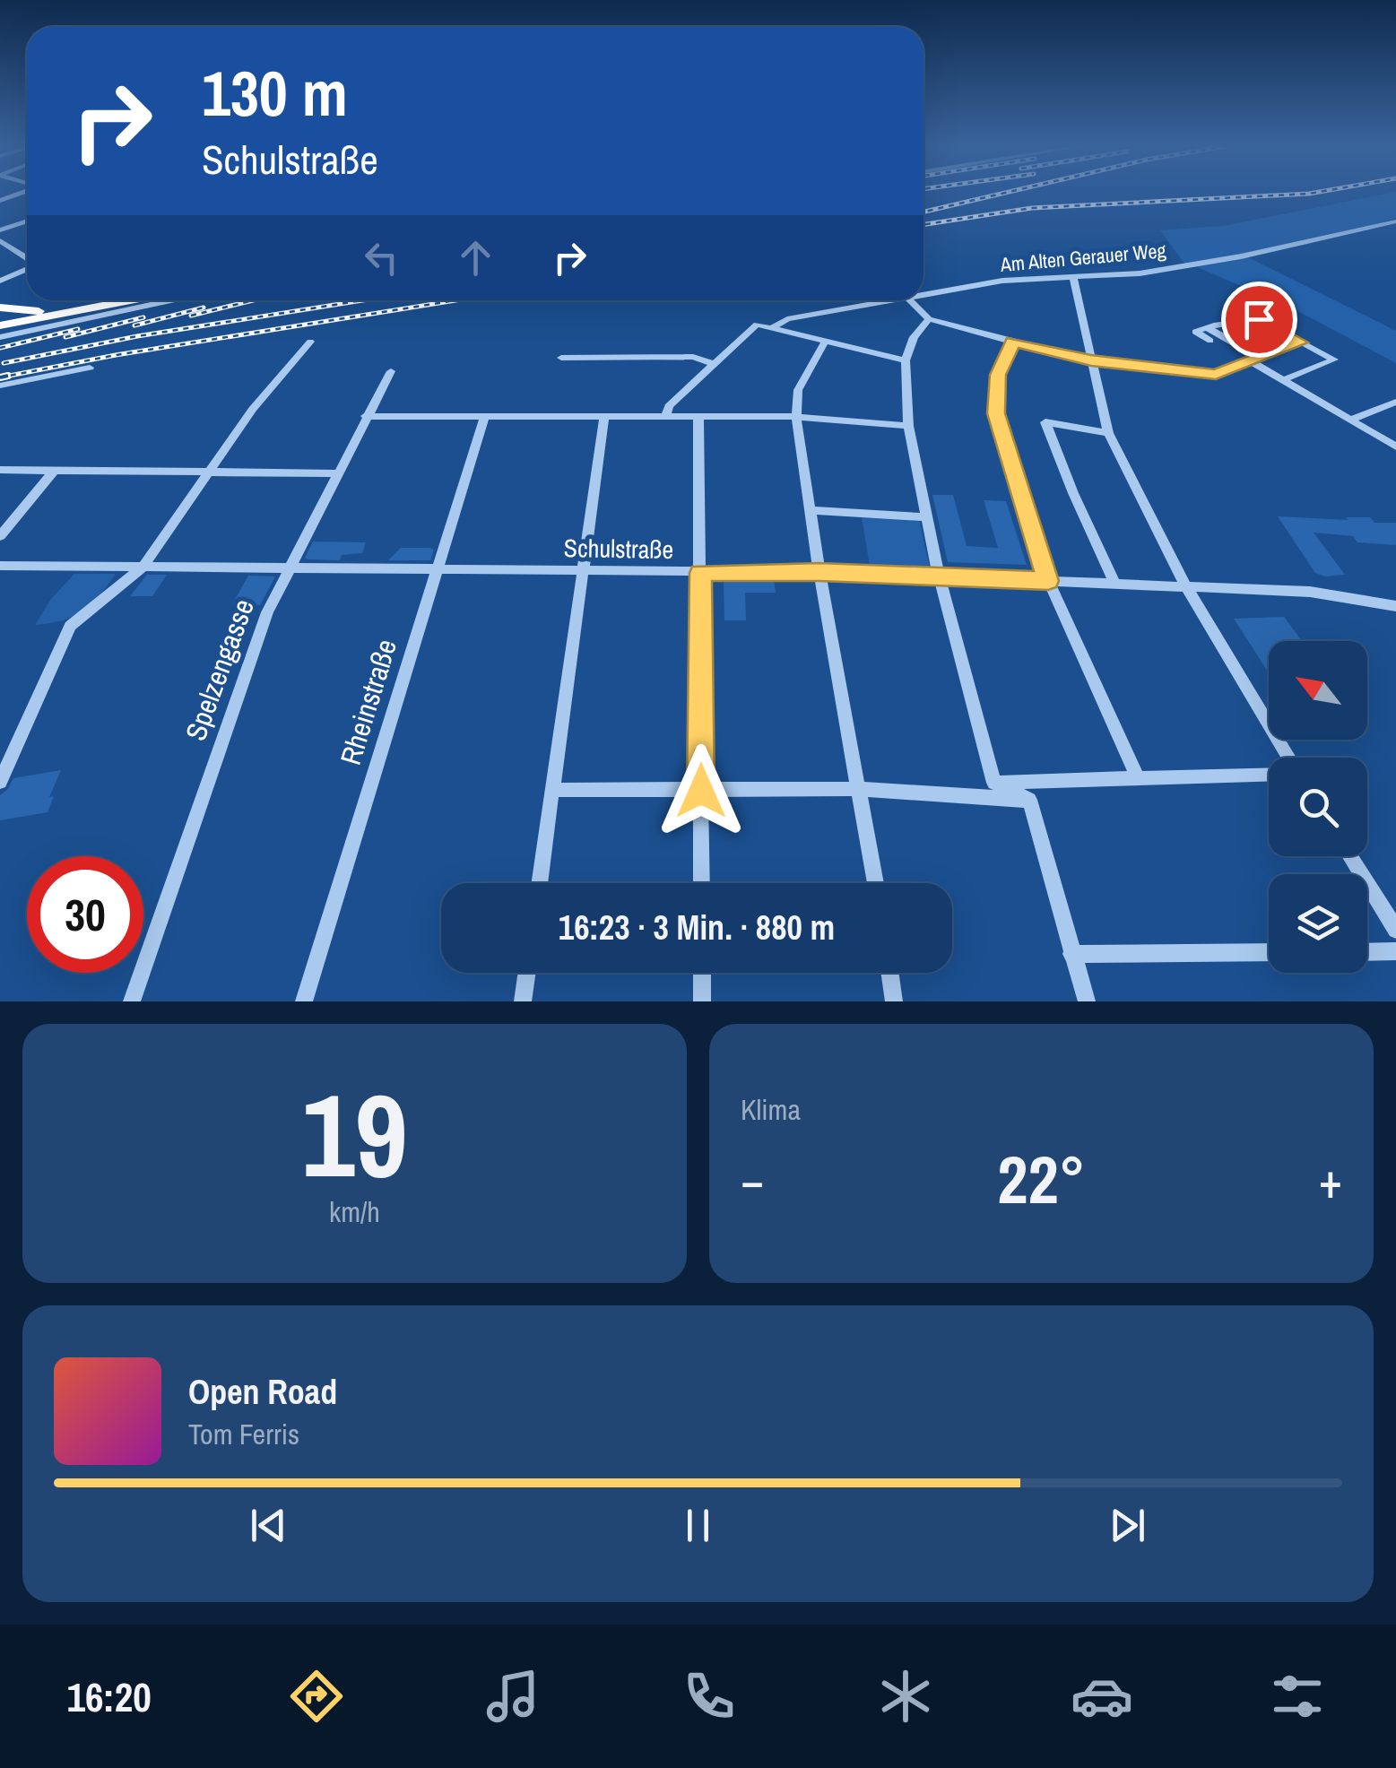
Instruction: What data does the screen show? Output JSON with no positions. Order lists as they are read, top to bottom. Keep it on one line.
{"streets":{"street":["Am Alten Gerauer Weg","Schulstraße","Spelzengasse","Rheinstraße"]},"crossings":[["Schulstraße","Spelzengasse"],["Schulstraße","Rheinstraße"]],"north":"top left","page":{"turn":["130 m","Schulstraße"],"limit":"30","trip":"16:23 · 3 Min. · 880 m","tile":[["19","km/h"],"Klima"],"heat":["−","22°","+"],"song":["Open Road","Tom Ferris"],"tabs":"16:20"}}
